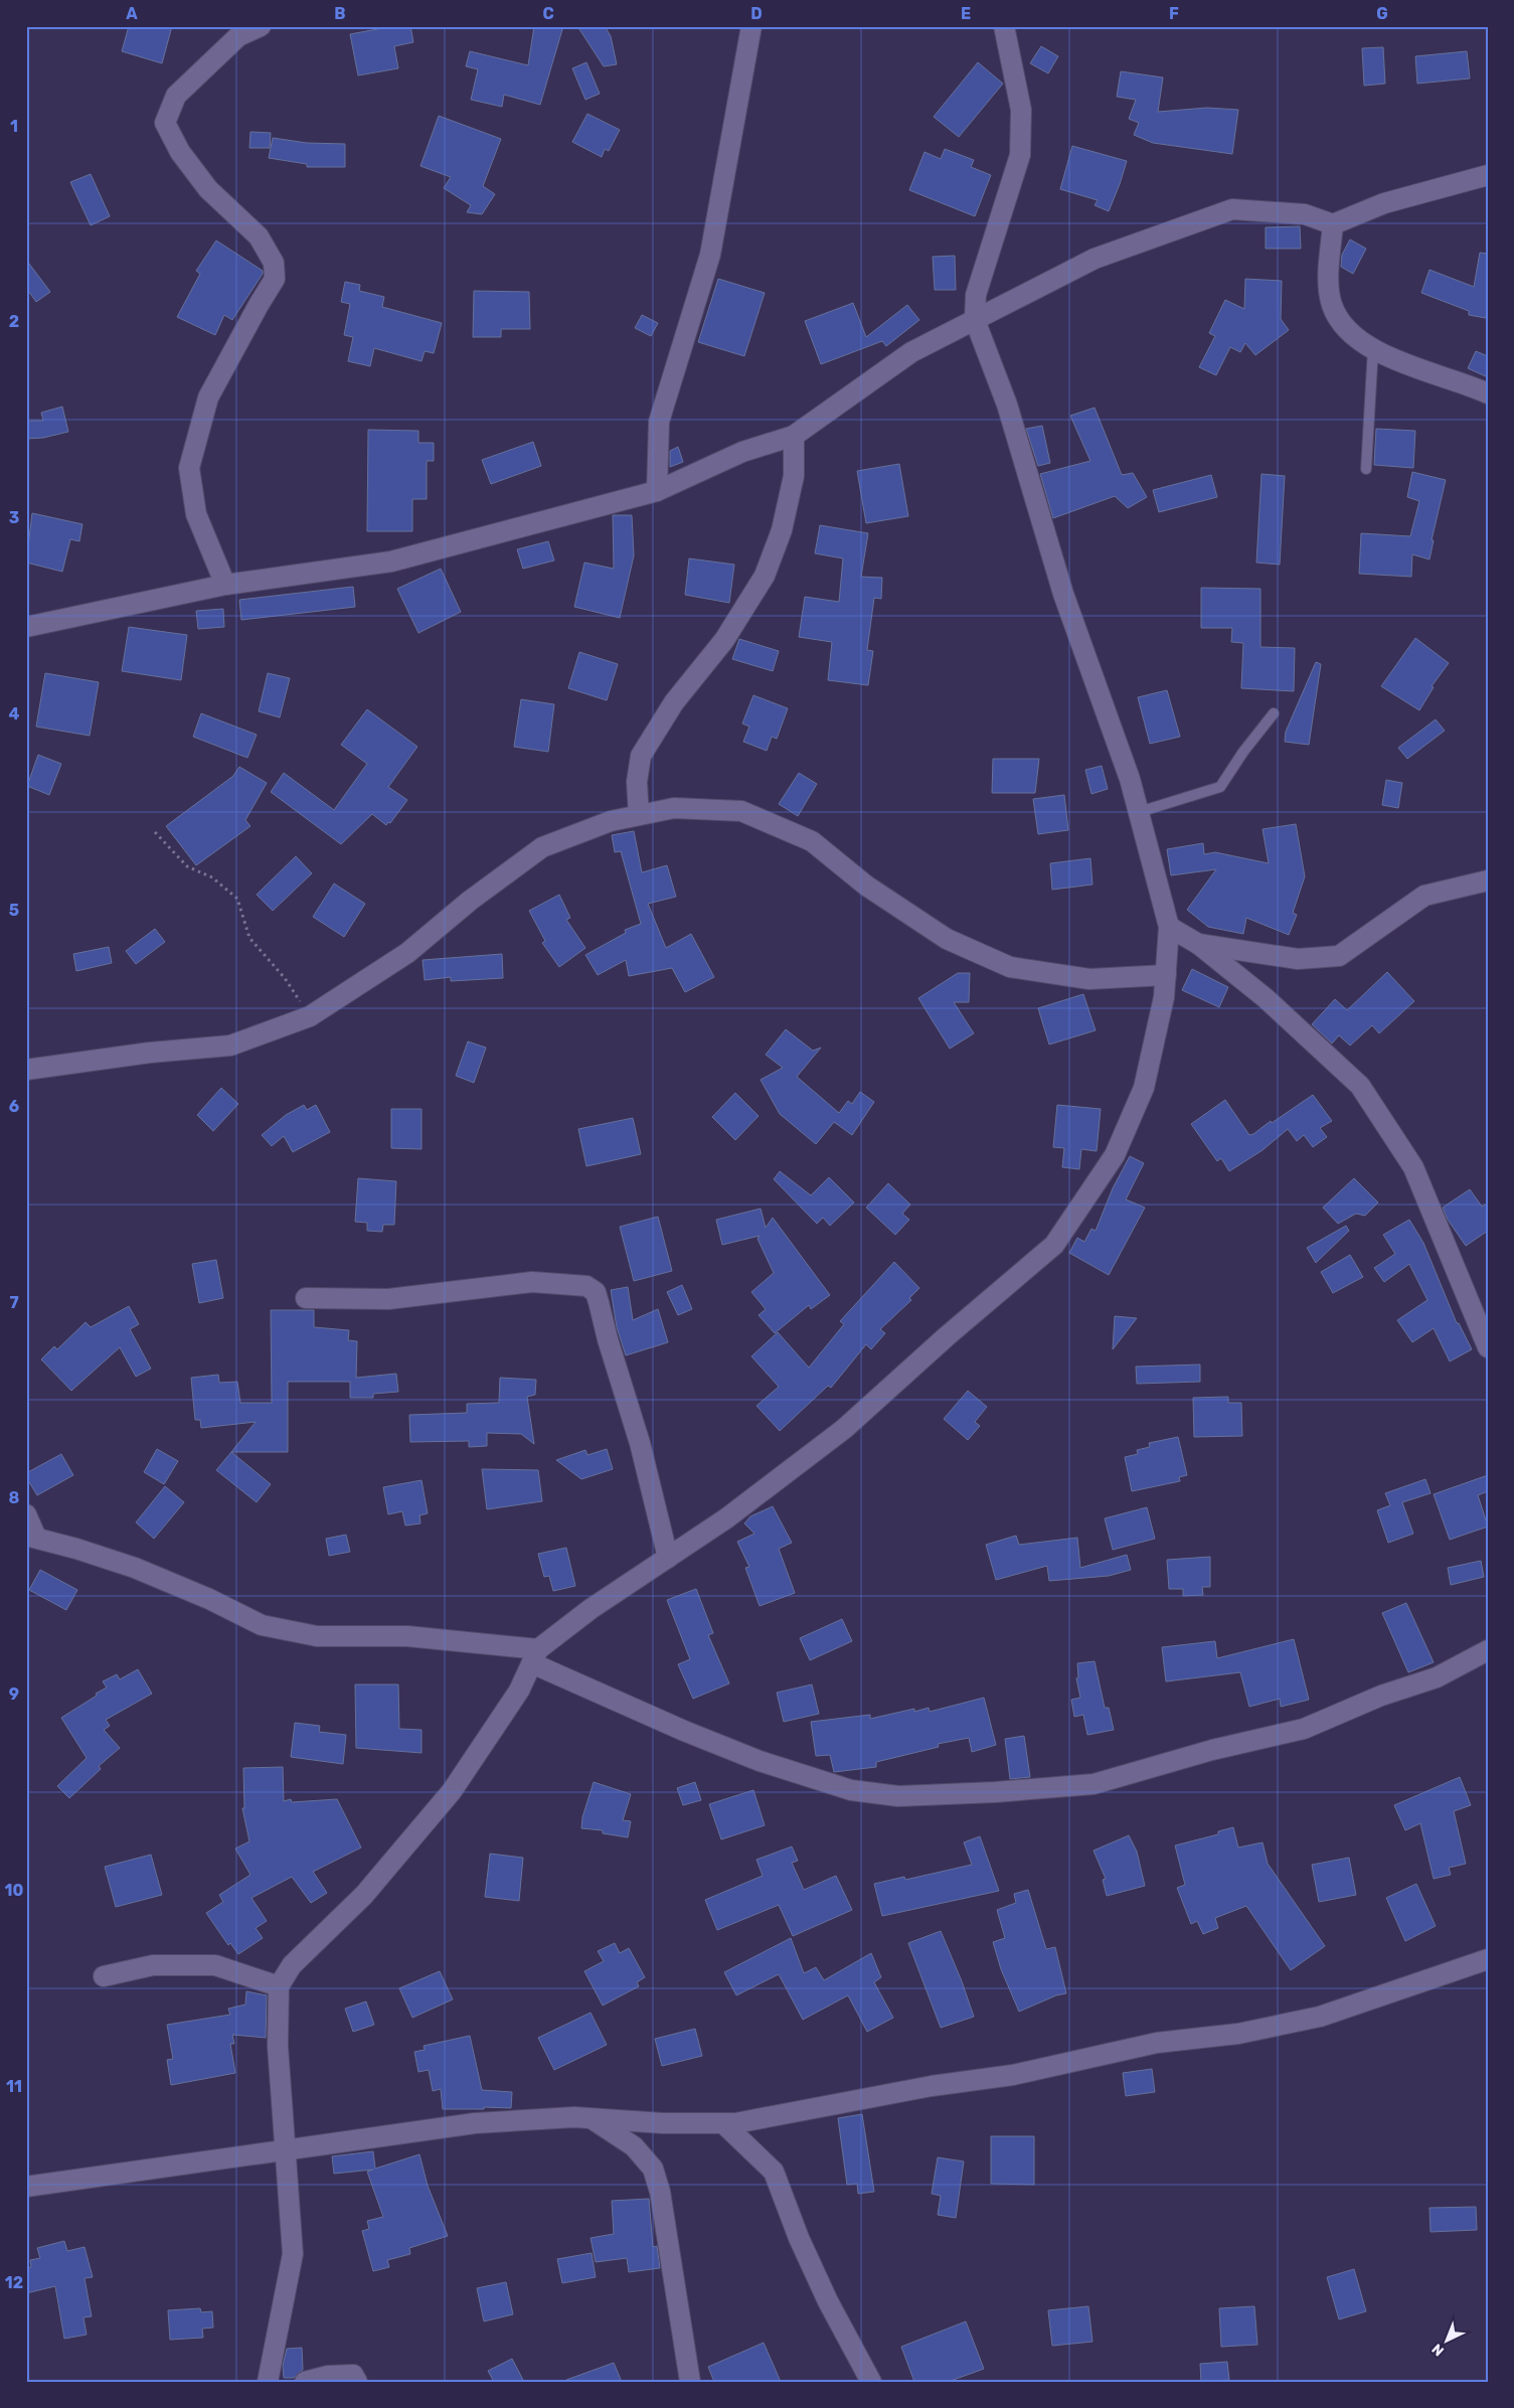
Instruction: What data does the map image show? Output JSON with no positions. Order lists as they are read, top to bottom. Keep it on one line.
{"north":"bottom left","grid":{"columns":["A","B","C","D","E","F","G"],"rows":["1","2","3","4","5","6","7","8","9","10","11","12"]}}
